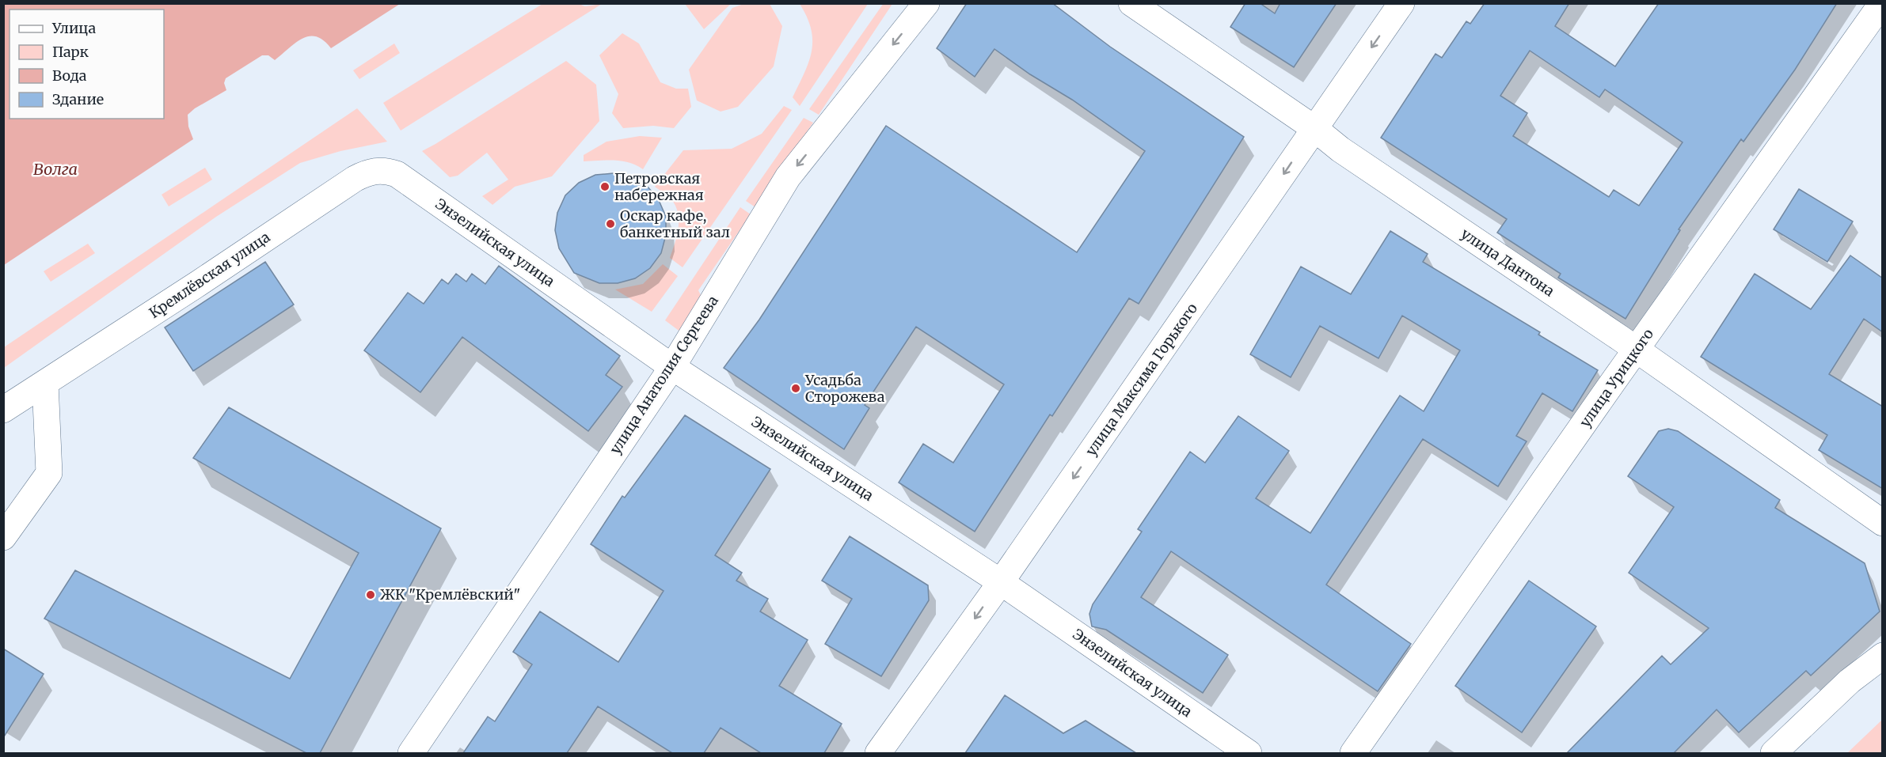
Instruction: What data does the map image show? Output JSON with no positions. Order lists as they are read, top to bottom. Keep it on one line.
{"streets":{"street":["Энзелийская улица","улица Дантона","Кремлёвская улица","улица Анатолия Сергеева","улица Урицкого","улица Максима Горького"]},"crossings":[["Энзелийская улица","Кремлёвская улица"],["Энзелийская улица","улица Анатолия Сергеева"],["Энзелийская улица","улица Максима Горького"],["улица Дантона","улица Урицкого"],["улица Дантона","улица Максима Горького"]],"one_way":["улица Анатолия Сергеева","улица Максима Горького"],"water":["Волга"],"places":["Петровская набережная","Оскар кафе, банкетный зал","Усадьба Сторожева","ЖК \"Кремлёвский\""],"legend":["Улица","Парк","Вода","Здание"]}
